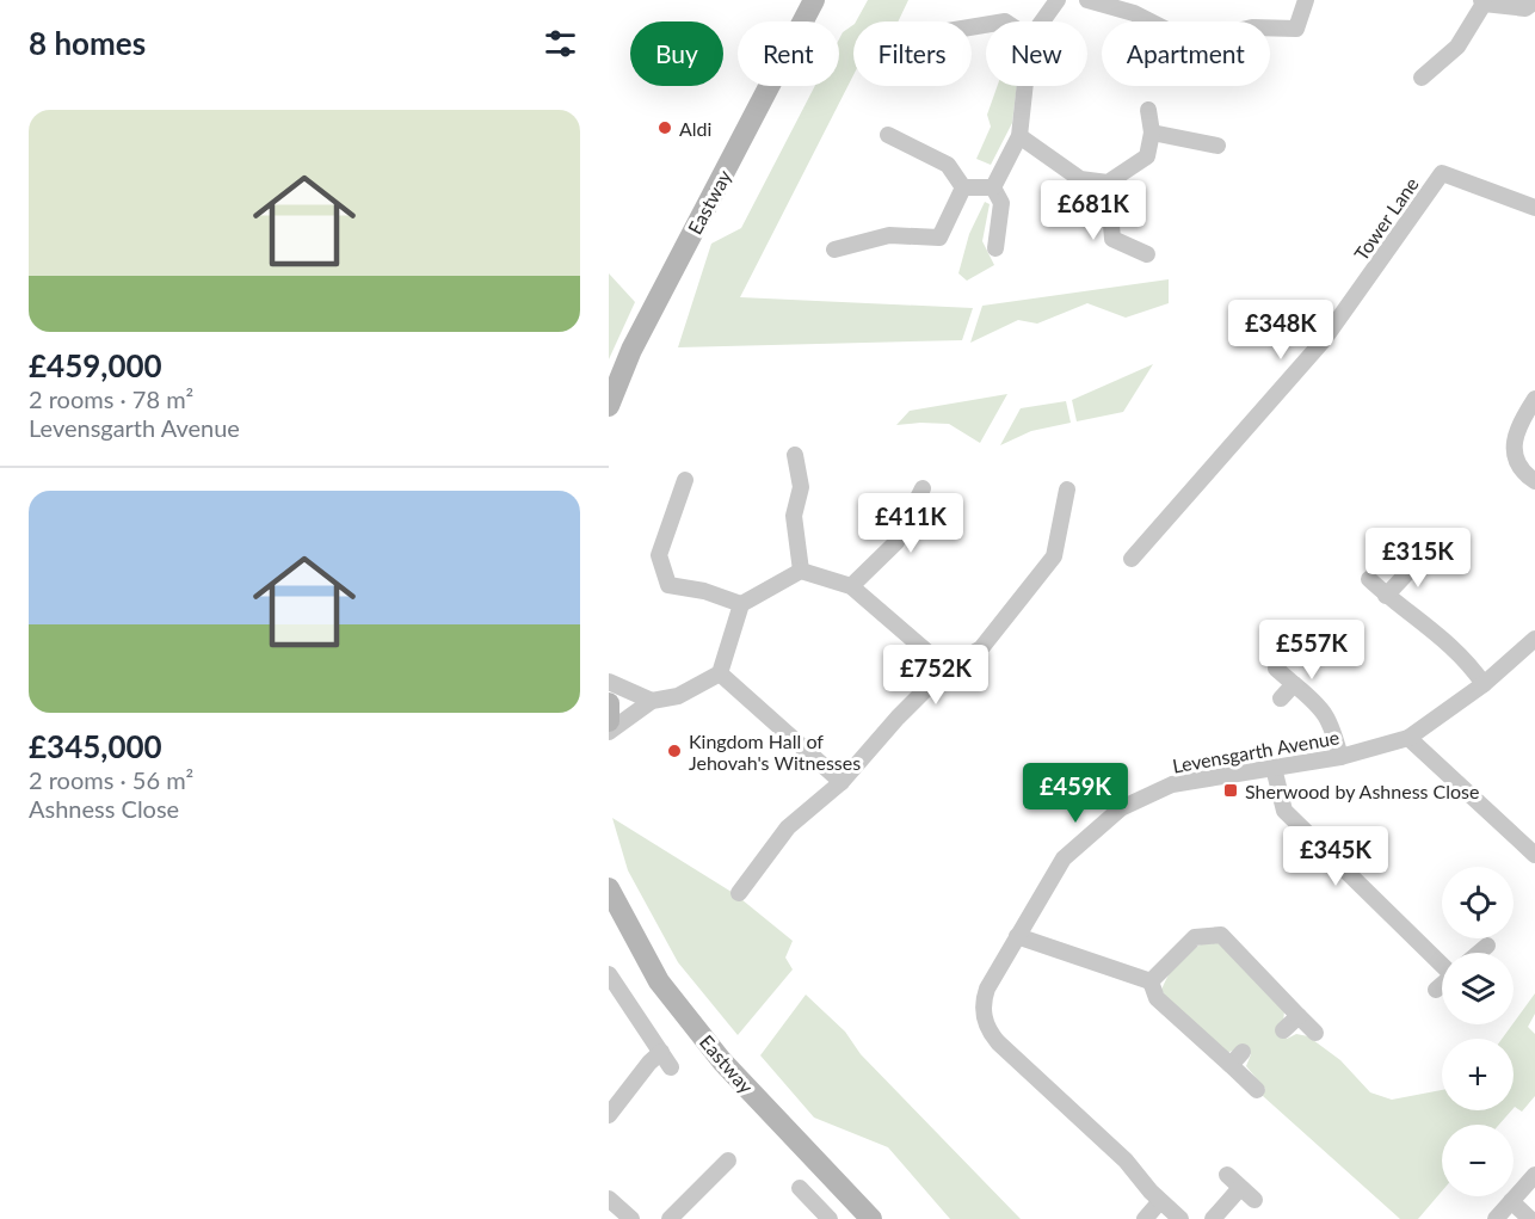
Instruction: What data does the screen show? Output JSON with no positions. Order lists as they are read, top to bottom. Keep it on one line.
{"streets":{"main road":["Eastway"],"street":["Tower Lane","Levensgarth Avenue"]},"places":{"other":["Aldi","Kingdom Hall of Jehovah's Witnesses"],"transit":["Sherwood by Ashness Close"]},"page":{"heading":"8 homes","chip":["Buy","Rent","Filters","New","Apartment"],"list":[{"name":"£459,000","note":"2 rooms · 78 m² · Levensgarth Avenue"},{"name":"£345,000","note":"2 rooms · 56 m² · Ashness Close"}],"price":["£681K","£348K","£411K","£315K","£557K","£752K","£459K","£345K"],"map_buttons":["+","−"]}}
